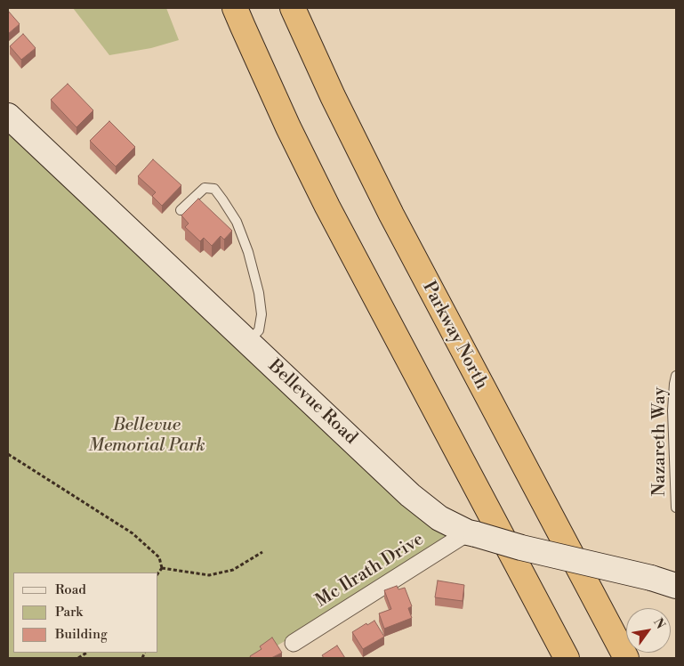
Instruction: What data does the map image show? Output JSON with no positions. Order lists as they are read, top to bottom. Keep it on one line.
{"streets":{"highway":["Parkway North"],"street":["Bellevue Road","Mc Ilrath Drive"],"lane":["Nazareth Way"]},"crossings":[["Bellevue Road","Mc Ilrath Drive"]],"parks":["Bellevue Memorial Park"],"legend":["Road","Park","Building"],"north":"top right"}
